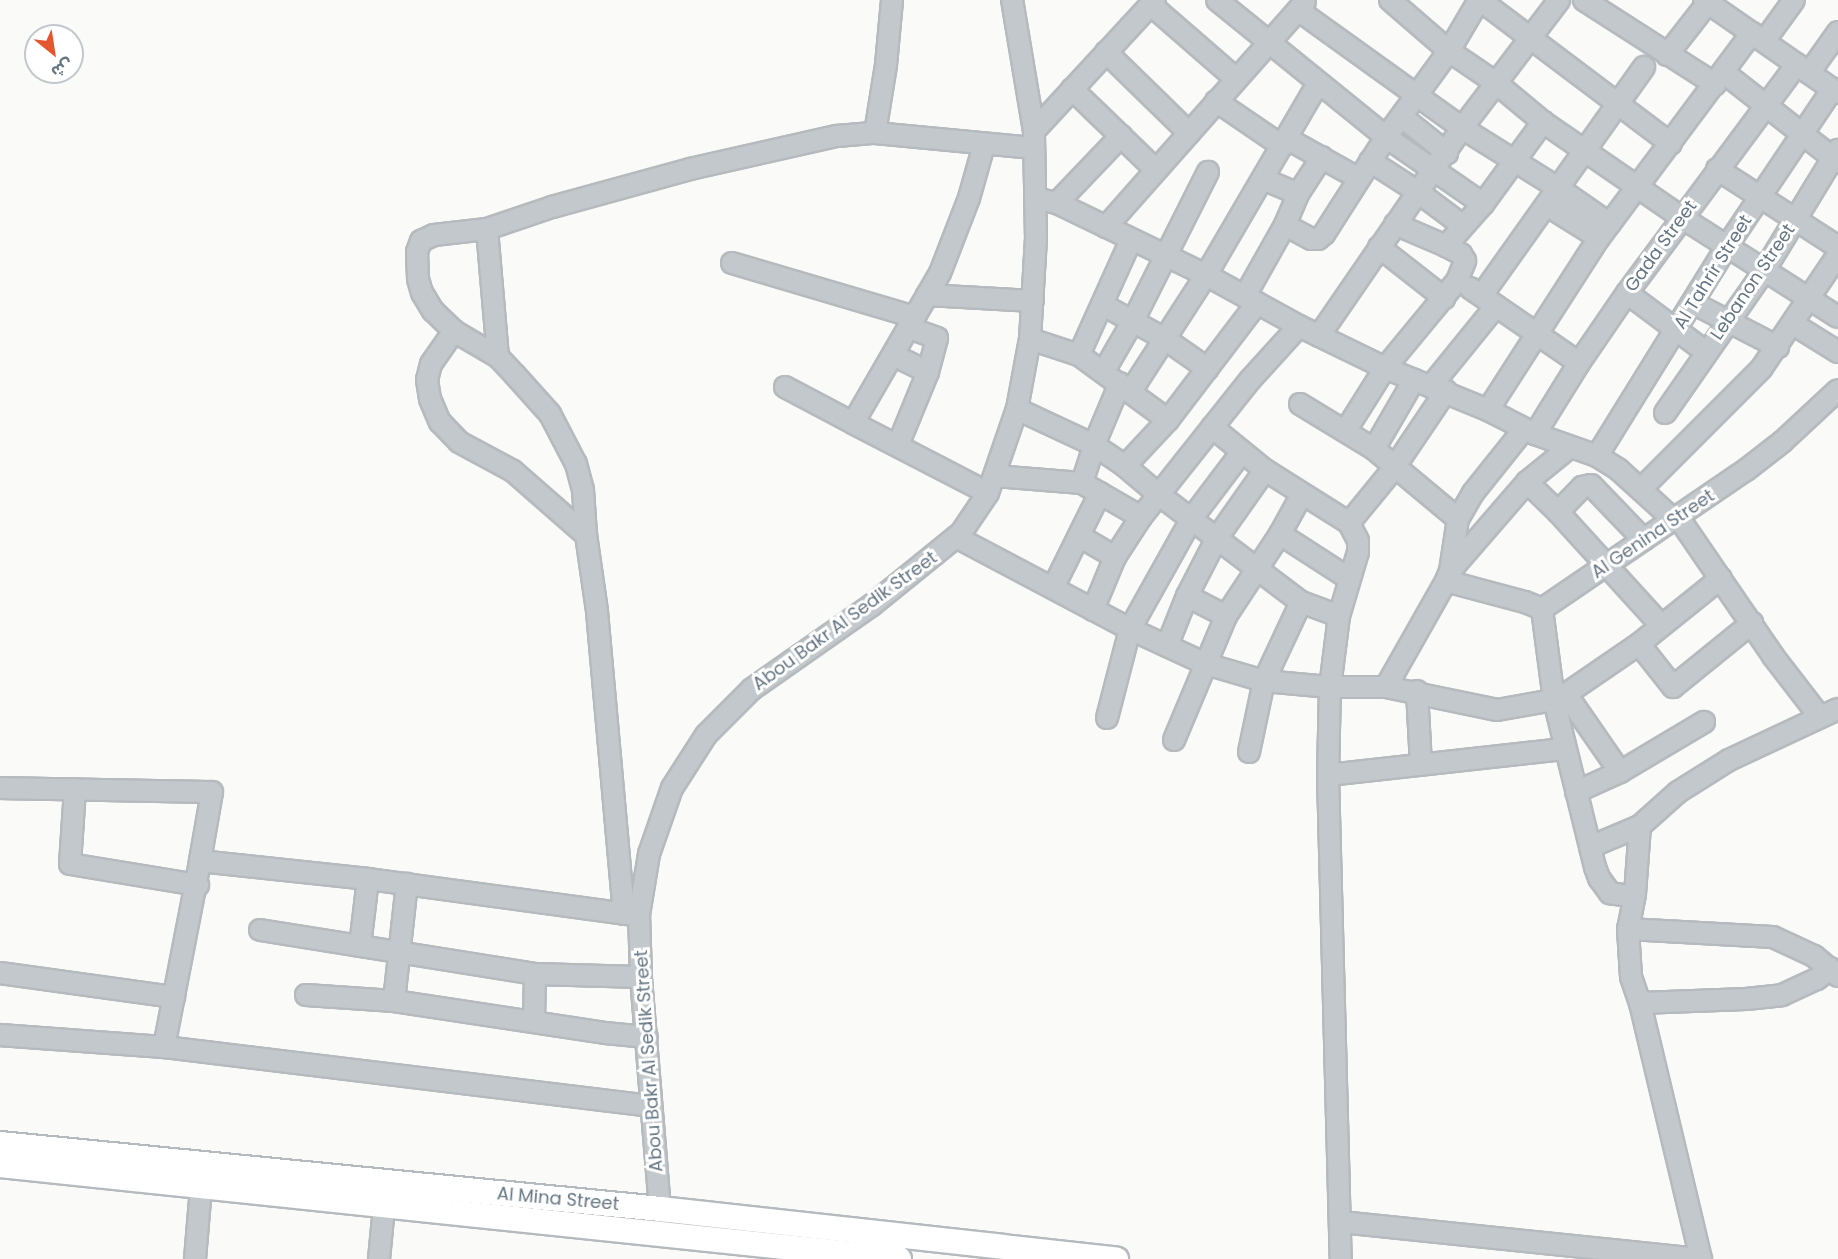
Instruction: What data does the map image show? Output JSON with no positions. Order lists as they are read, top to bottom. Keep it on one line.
{"streets":{"main road":["Al Mina Street"],"street":["Gada Street","Al Tahrir Street","Lebanon Street","Al Genina Street","Abou Bakr Al Sedik Street"]},"crossings":[["Abou Bakr Al Sedik Street","Al Mina Street"]],"north":"bottom right"}
